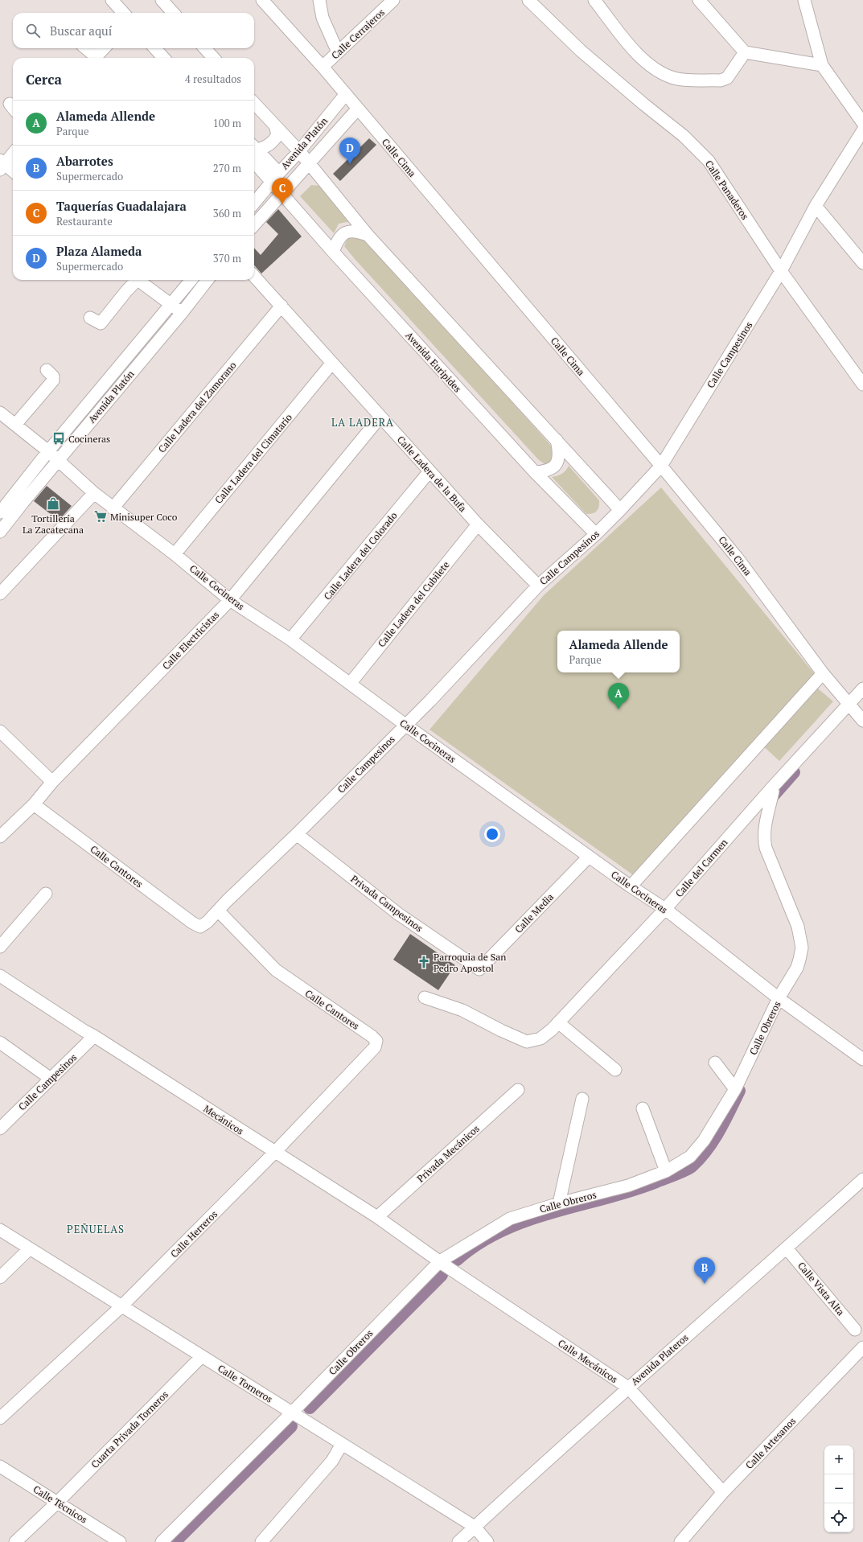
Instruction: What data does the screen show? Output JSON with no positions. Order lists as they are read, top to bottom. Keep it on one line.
{"streets":{"street":["Calle Cerrajeros","Avenida Platón","Calle Cima","Calle Panaderos","Calle Campesinos","Avenida Euripides","Calle Ladera del Zamorano","Calle Ladera del Cimatario","Calle Ladera de la Bufa","Calle Ladera del Colorado","Calle Cocineras","Calle Ladera del Cubilete","Calle Electricistas","Calle Cantores","Calle del Carmen","Privada Campesinos","Calle Media","Calle Obreros","Mecánicos","Privada Mecánicos","Calle Herreros","Calle Vista Alta","Avenida Plateros","Calle Mecánicos","Calle Torneros","Cuarta Privada Torneros","Calle Artesanos","Calle Técnicos"]},"crossings":[["Calle Cerrajeros","Calle Cima"],["Avenida Platón","Calle Cima"],["Avenida Platón","Avenida Euripides"],["Avenida Platón","Calle Cocineras"],["Calle Cima","Calle Campesinos"],["Calle Cima","Calle del Carmen"],["Calle Panaderos","Calle Campesinos"],["Calle Campesinos","Avenida Euripides"],["Calle Campesinos","Calle Ladera de la Bufa"],["Calle Campesinos","Calle Cocineras"],["Calle Campesinos","Calle Cantores"],["Calle Campesinos","Privada Campesinos"],["Calle Campesinos","Mecánicos"],["Calle Ladera del Zamorano","Calle Ladera de la Bufa"],["Calle Ladera del Zamorano","Calle Cocineras"],["Calle Ladera del Cimatario","Calle Ladera de la Bufa"],["Calle Ladera del Cimatario","Calle Cocineras"],["Calle Ladera de la Bufa","Calle Ladera del Colorado"],["Calle Ladera de la Bufa","Calle Ladera del Cubilete"],["Calle Ladera de la Bufa","Calle Electricistas"],["Calle Ladera del Colorado","Calle Cocineras"],["Calle Cocineras","Calle Ladera del Cubilete"],["Calle Cocineras","Calle Electricistas"],["Calle Cocineras","Calle del Carmen"],["Calle Cocineras","Calle Media"],["Calle Cocineras","Calle Obreros"],["Calle Electricistas","Calle Cantores"],["Calle Cantores","Calle Herreros"],["Calle del Carmen","Calle Obreros"],["Privada Campesinos","Calle Media"],["Calle Obreros","Mecánicos"],["Calle Obreros","Calle Mecánicos"],["Calle Obreros","Calle Torneros"],["Mecánicos","Privada Mecánicos"],["Mecánicos","Calle Herreros"],["Mecánicos","Calle Mecánicos"],["Calle Herreros","Calle Torneros"],["Calle Vista Alta","Avenida Plateros"],["Avenida Plateros","Calle Mecánicos"],["Avenida Plateros","Calle Torneros"],["Calle Mecánicos","Calle Artesanos"],["Calle Torneros","Cuarta Privada Torneros"],["Cuarta Privada Torneros","Calle Técnicos"]],"districts":["LA LADERA","PEÑUELAS"],"places":{"bus stop":["Cocineras"],"shop":["Tortillería La Zacatecana"],"supermarket":["Minisuper Coco"],"church":["Parroquia de San Pedro Apostol"]},"page":{"search":"Buscar aquí","heading":["Cerca","4 resultados"],"list":[{"mark":"A","name":"Alameda Allende","note":"Parque","value":"100 m"},{"mark":"B","name":"Abarrotes","note":"Supermercado","value":"270 m"},{"mark":"C","name":"Taquerías Guadalajara","note":"Restaurante","value":"360 m"},{"mark":"D","name":"Plaza Alameda","note":"Supermercado","value":"370 m"}],"pins":["D","C","A","B"],"popup":["Alameda Allende","Parque"],"map_buttons":["+","−"]}}
